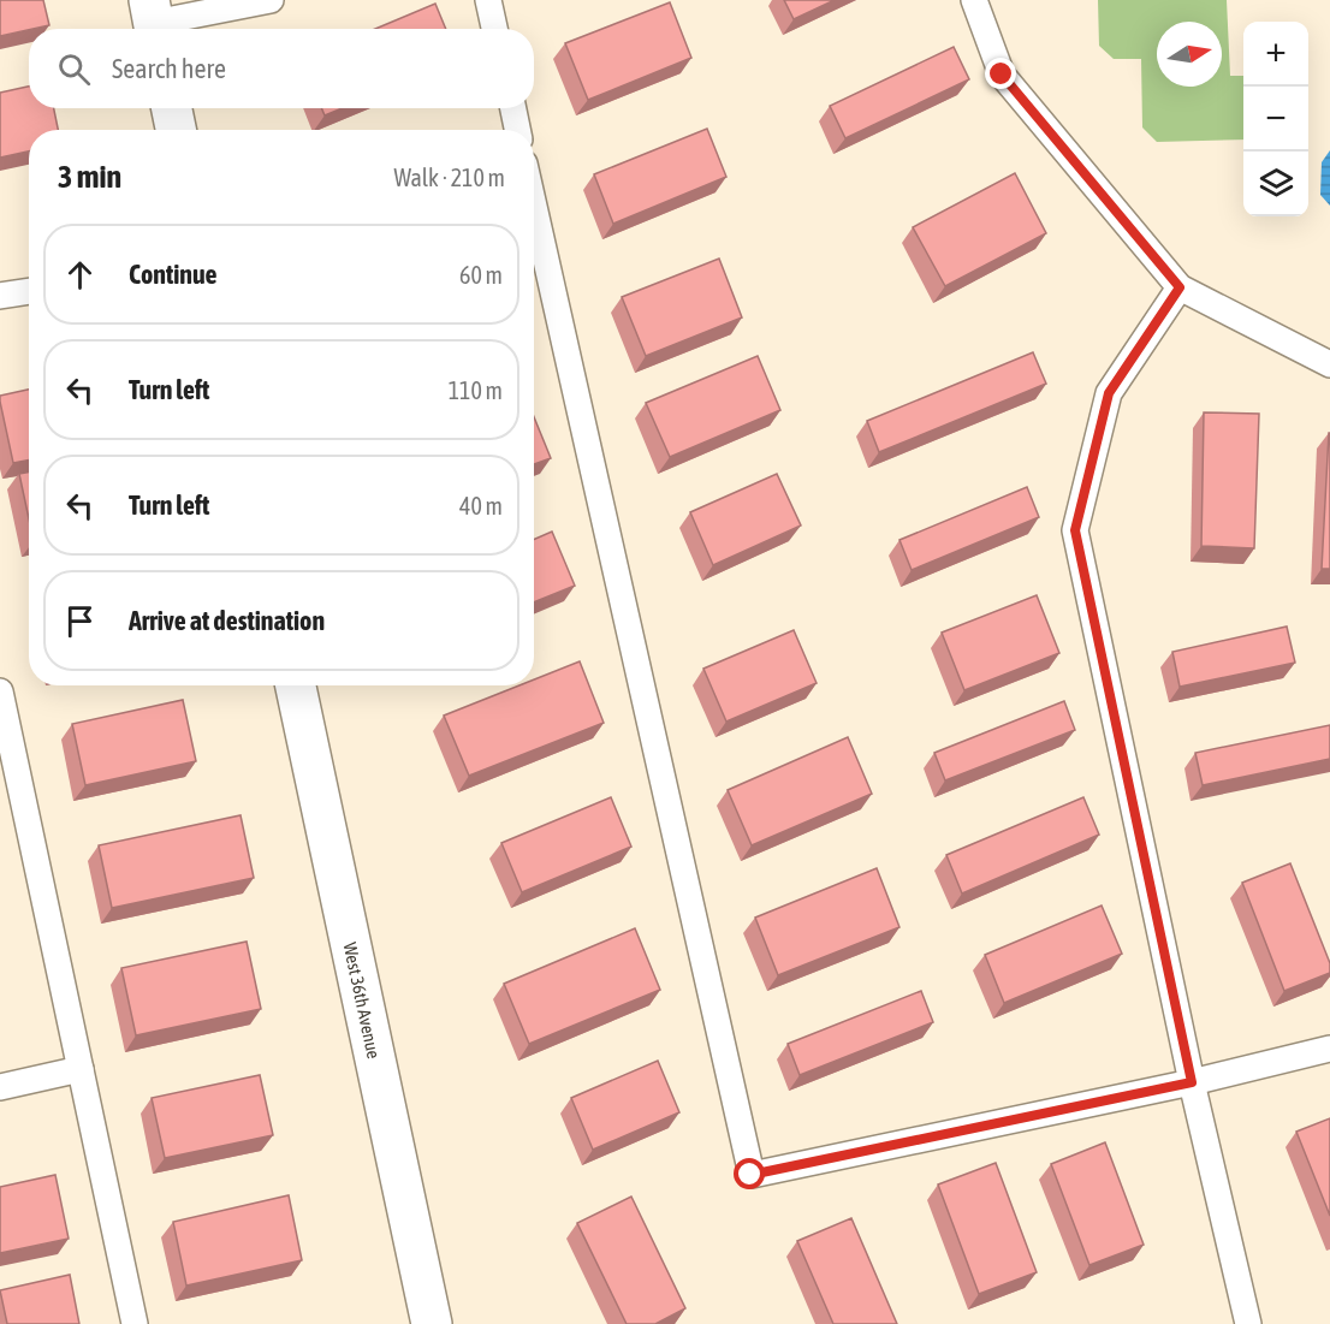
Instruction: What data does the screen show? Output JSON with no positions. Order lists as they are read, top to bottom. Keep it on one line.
{"streets":{"street":["West 36th Avenue"]},"north":"right","page":{"map_buttons":["+","−"],"search":"Search here","heading":["3 min","Walk · 210 m"],"list":[["Continue","60 m"],["Turn left","110 m"],["Turn left","40 m"],"Arrive at destination"]}}
